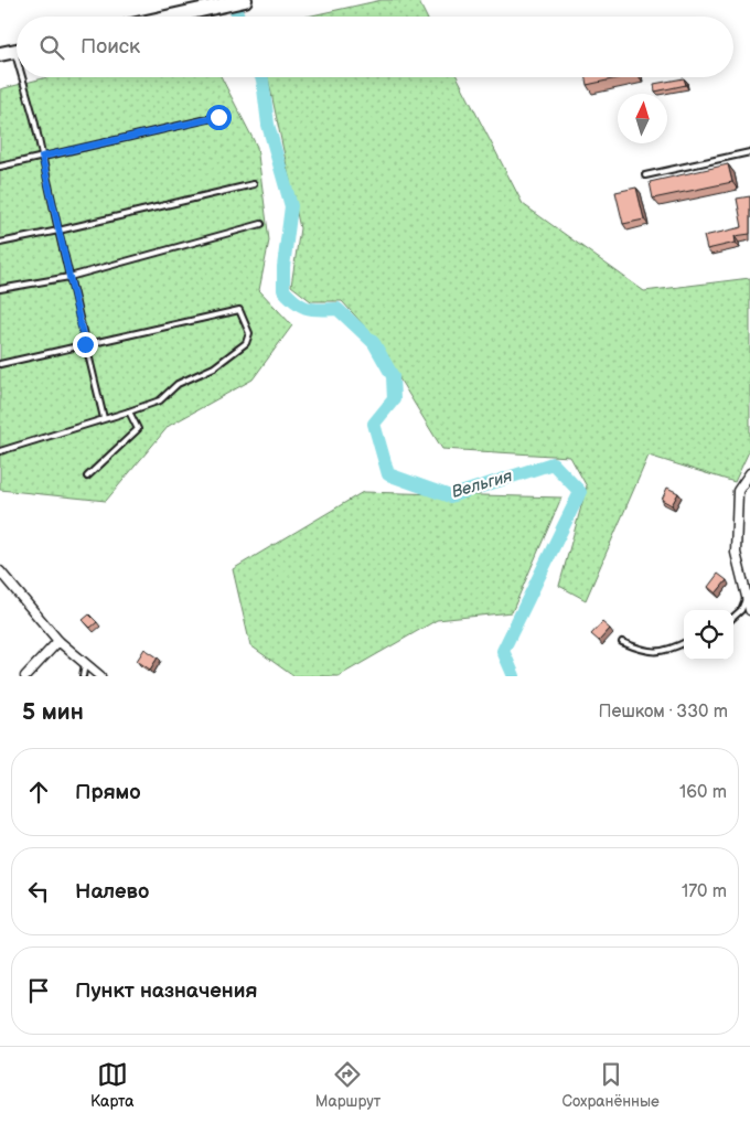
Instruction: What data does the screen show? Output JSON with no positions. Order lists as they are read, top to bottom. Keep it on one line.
{"water":["Вельгия"],"north":"top","page":{"search":"Поиск","heading":["5 мин","Пешком · 330 m"],"list":[["Прямо","160 m"],["Налево","170 m"],"Пункт назначения"],"nav":["Карта","Маршрут","Сохранённые"]}}
